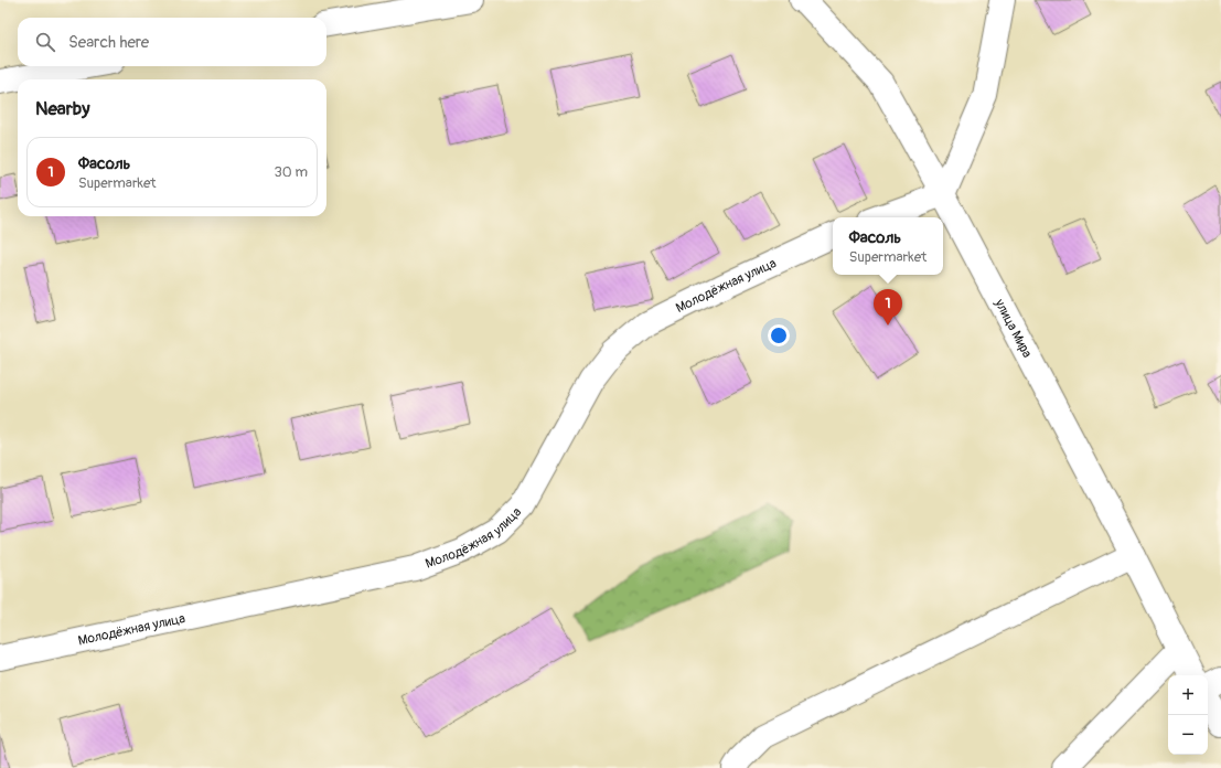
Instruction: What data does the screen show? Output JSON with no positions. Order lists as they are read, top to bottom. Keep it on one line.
{"streets":{"street":["Молодёжная улица","улица Мира"]},"page":{"search":"Search here","heading":"Nearby","list":[{"mark":"1","name":"Фасоль","note":"Supermarket","value":"30 m"}],"popup":["Фасоль","Supermarket"],"pins":"1","map_buttons":["+","−"]}}
